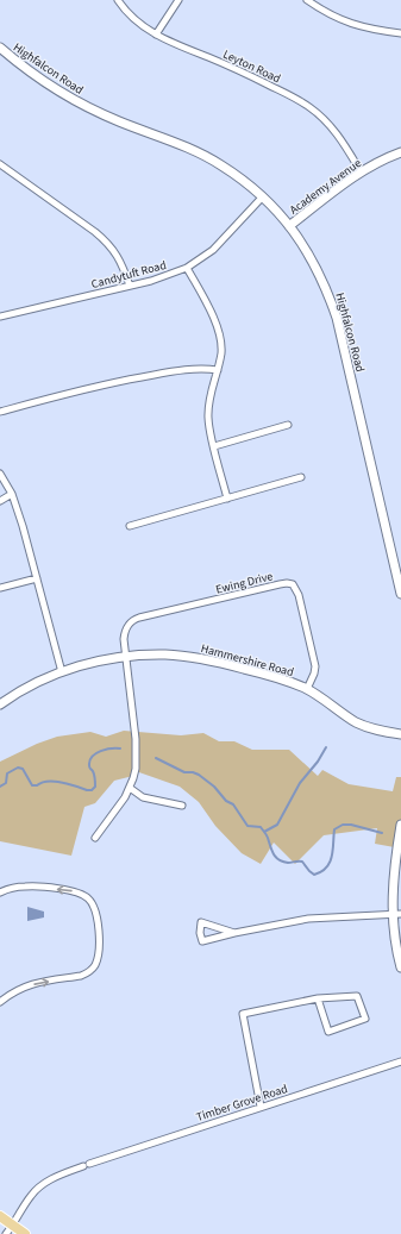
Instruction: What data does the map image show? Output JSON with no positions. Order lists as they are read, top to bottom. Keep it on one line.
{"streets":{"street":["Leyton Road","Highfalcon Road","Academy Avenue","Candytuft Road","Ewing Drive","Hammershire Road","Timber Grove Road"]},"crossings":[["Leyton Road","Academy Avenue"],["Highfalcon Road","Academy Avenue"],["Highfalcon Road","Candytuft Road"],["Ewing Drive","Hammershire Road"]]}
